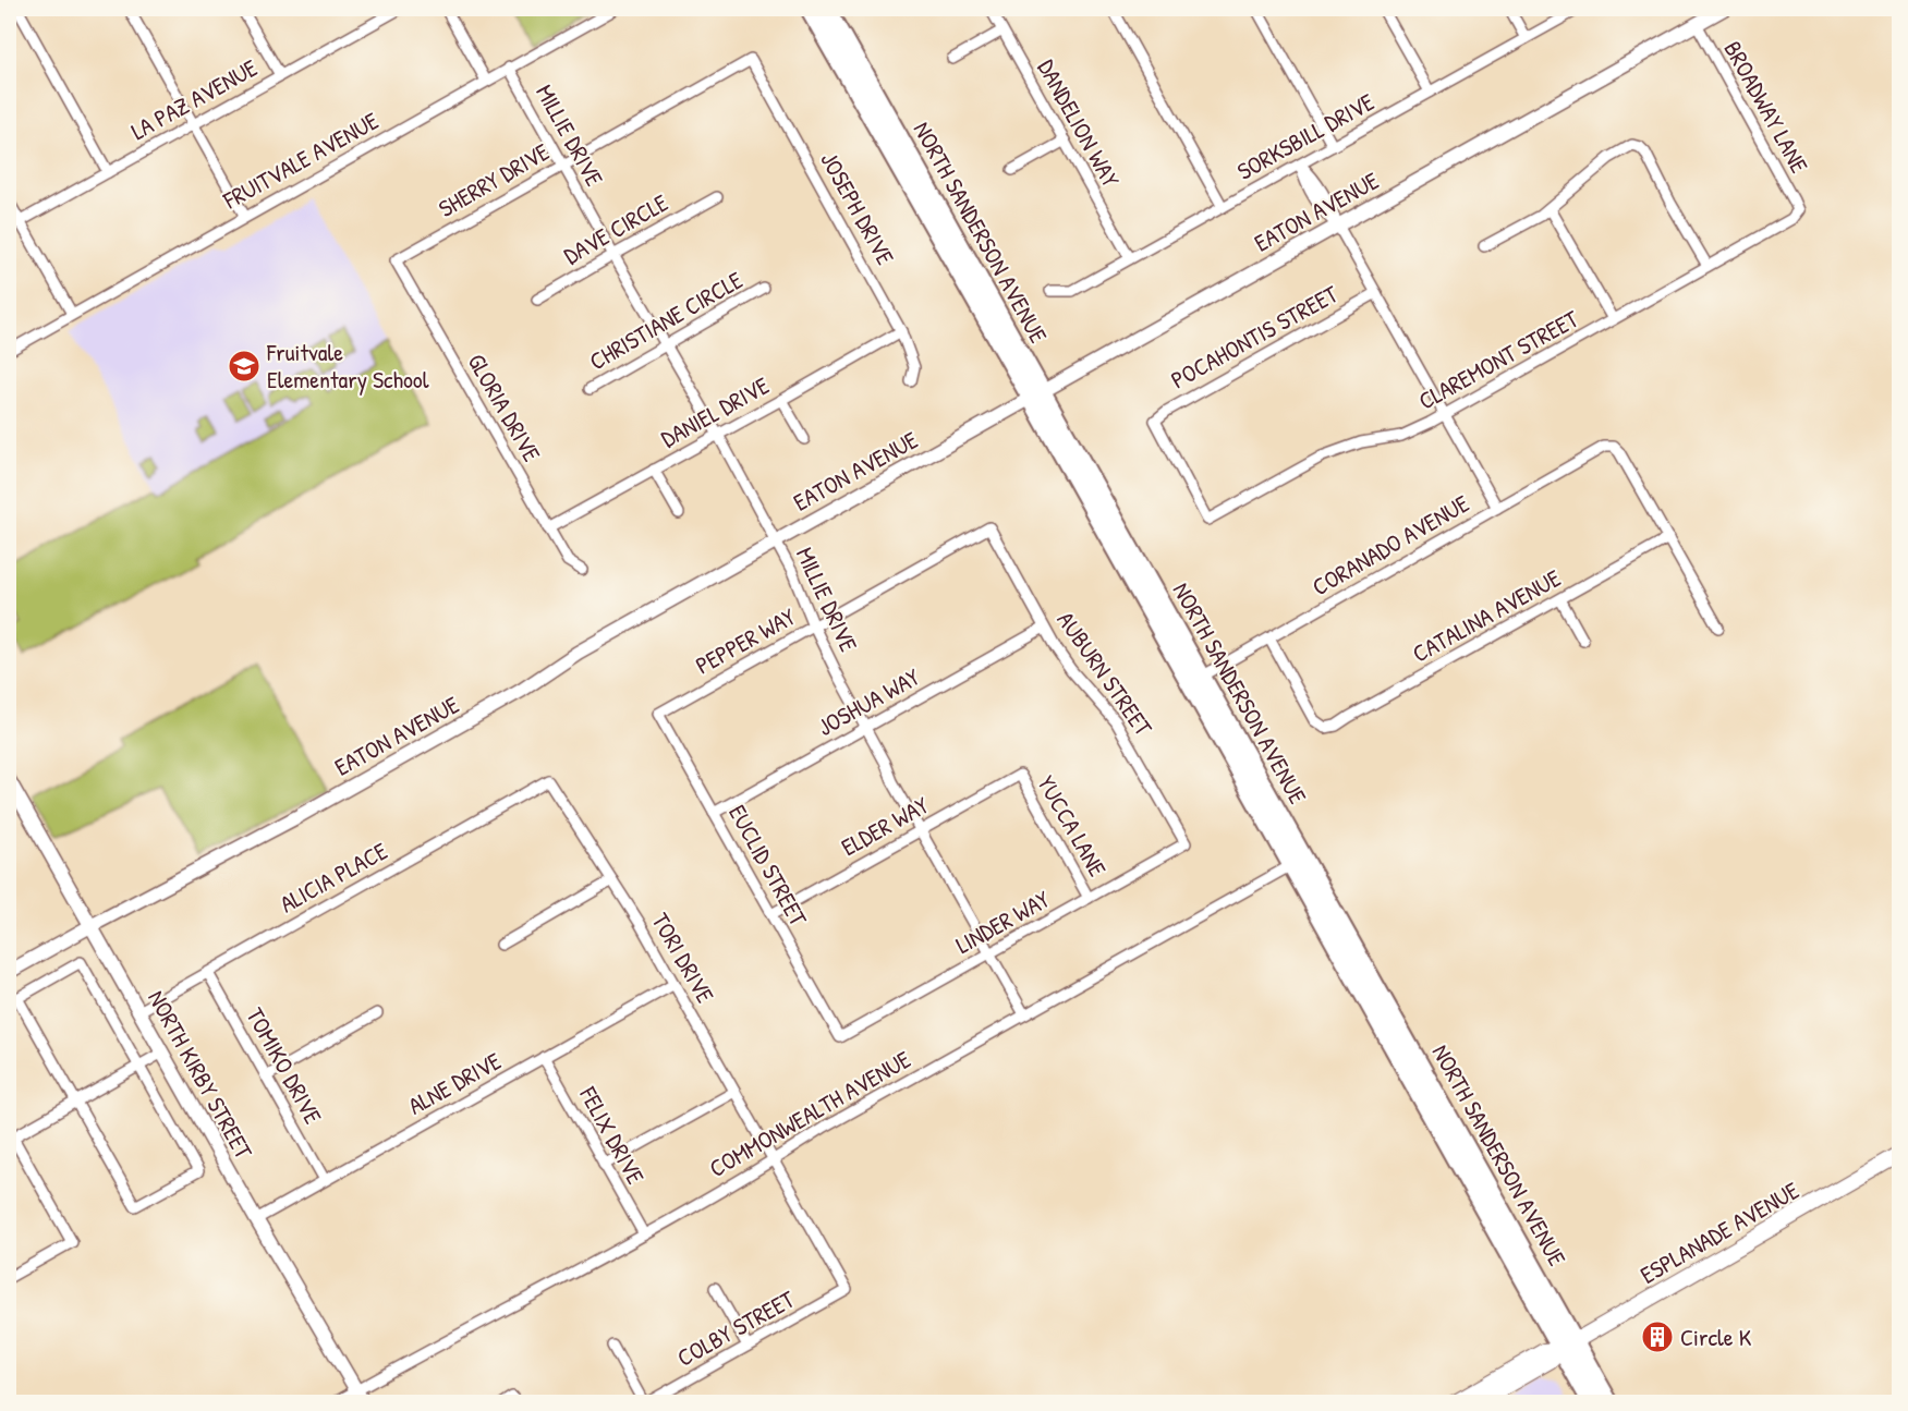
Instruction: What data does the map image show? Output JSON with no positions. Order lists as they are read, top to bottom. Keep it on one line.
{"streets":{"highway":["NORTH SANDERSON AVENUE"],"main road":["ESPLANADE AVENUE"],"street":["LA PAZ AVENUE","BROADWAY LANE","DANDELION WAY","MILLIE DRIVE","SORKSBILL DRIVE","FRUITVALE AVENUE","SHERRY DRIVE","JOSEPH DRIVE","EATON AVENUE","DAVE CIRCLE","CHRISTIANE CIRCLE","POCAHONTIS STREET","CLAREMONT STREET","GLORIA DRIVE","DANIEL DRIVE","CORANADO AVENUE","CATALINA AVENUE","PEPPER WAY","AUBURN STREET","JOSHUA WAY","ELDER WAY","YUCCA LANE","EUCLID STREET","ALICIA PLACE","LINDER WAY","TORI DRIVE","TOMIKO DRIVE","NORTH KIRBY STREET","ALNE DRIVE","COMMONWEALTH AVENUE","FELIX DRIVE","COLBY STREET"]},"crossings":[["BROADWAY LANE","EATON AVENUE"],["BROADWAY LANE","CLAREMONT STREET"],["DANDELION WAY","SORKSBILL DRIVE"],["MILLIE DRIVE","FRUITVALE AVENUE"],["MILLIE DRIVE","SHERRY DRIVE"],["MILLIE DRIVE","EATON AVENUE"],["MILLIE DRIVE","DAVE CIRCLE"],["MILLIE DRIVE","CHRISTIANE CIRCLE"],["MILLIE DRIVE","DANIEL DRIVE"],["MILLIE DRIVE","PEPPER WAY"],["MILLIE DRIVE","JOSHUA WAY"],["MILLIE DRIVE","ELDER WAY"],["MILLIE DRIVE","LINDER WAY"],["MILLIE DRIVE","COMMONWEALTH AVENUE"],["SHERRY DRIVE","JOSEPH DRIVE"],["SHERRY DRIVE","GLORIA DRIVE"],["JOSEPH DRIVE","DANIEL DRIVE"],["EATON AVENUE","NORTH SANDERSON AVENUE"],["EATON AVENUE","NORTH KIRBY STREET"],["NORTH SANDERSON AVENUE","CORANADO AVENUE"],["NORTH SANDERSON AVENUE","COMMONWEALTH AVENUE"],["NORTH SANDERSON AVENUE","ESPLANADE AVENUE"],["POCAHONTIS STREET","CLAREMONT STREET"],["GLORIA DRIVE","DANIEL DRIVE"],["CORANADO AVENUE","CATALINA AVENUE"],["PEPPER WAY","AUBURN STREET"],["PEPPER WAY","EUCLID STREET"],["AUBURN STREET","JOSHUA WAY"],["AUBURN STREET","LINDER WAY"],["JOSHUA WAY","EUCLID STREET"],["ELDER WAY","YUCCA LANE"],["ELDER WAY","EUCLID STREET"],["YUCCA LANE","LINDER WAY"],["EUCLID STREET","LINDER WAY"],["ALICIA PLACE","TORI DRIVE"],["ALICIA PLACE","TOMIKO DRIVE"],["ALICIA PLACE","NORTH KIRBY STREET"],["TORI DRIVE","ALNE DRIVE"],["TORI DRIVE","COMMONWEALTH AVENUE"],["TORI DRIVE","COLBY STREET"],["TOMIKO DRIVE","ALNE DRIVE"],["NORTH KIRBY STREET","ALNE DRIVE"],["NORTH KIRBY STREET","COMMONWEALTH AVENUE"],["ALNE DRIVE","FELIX DRIVE"],["COMMONWEALTH AVENUE","FELIX DRIVE"]],"places":{"school or university":["Fruitvale Elementary School"],"building":["Circle K"]}}
